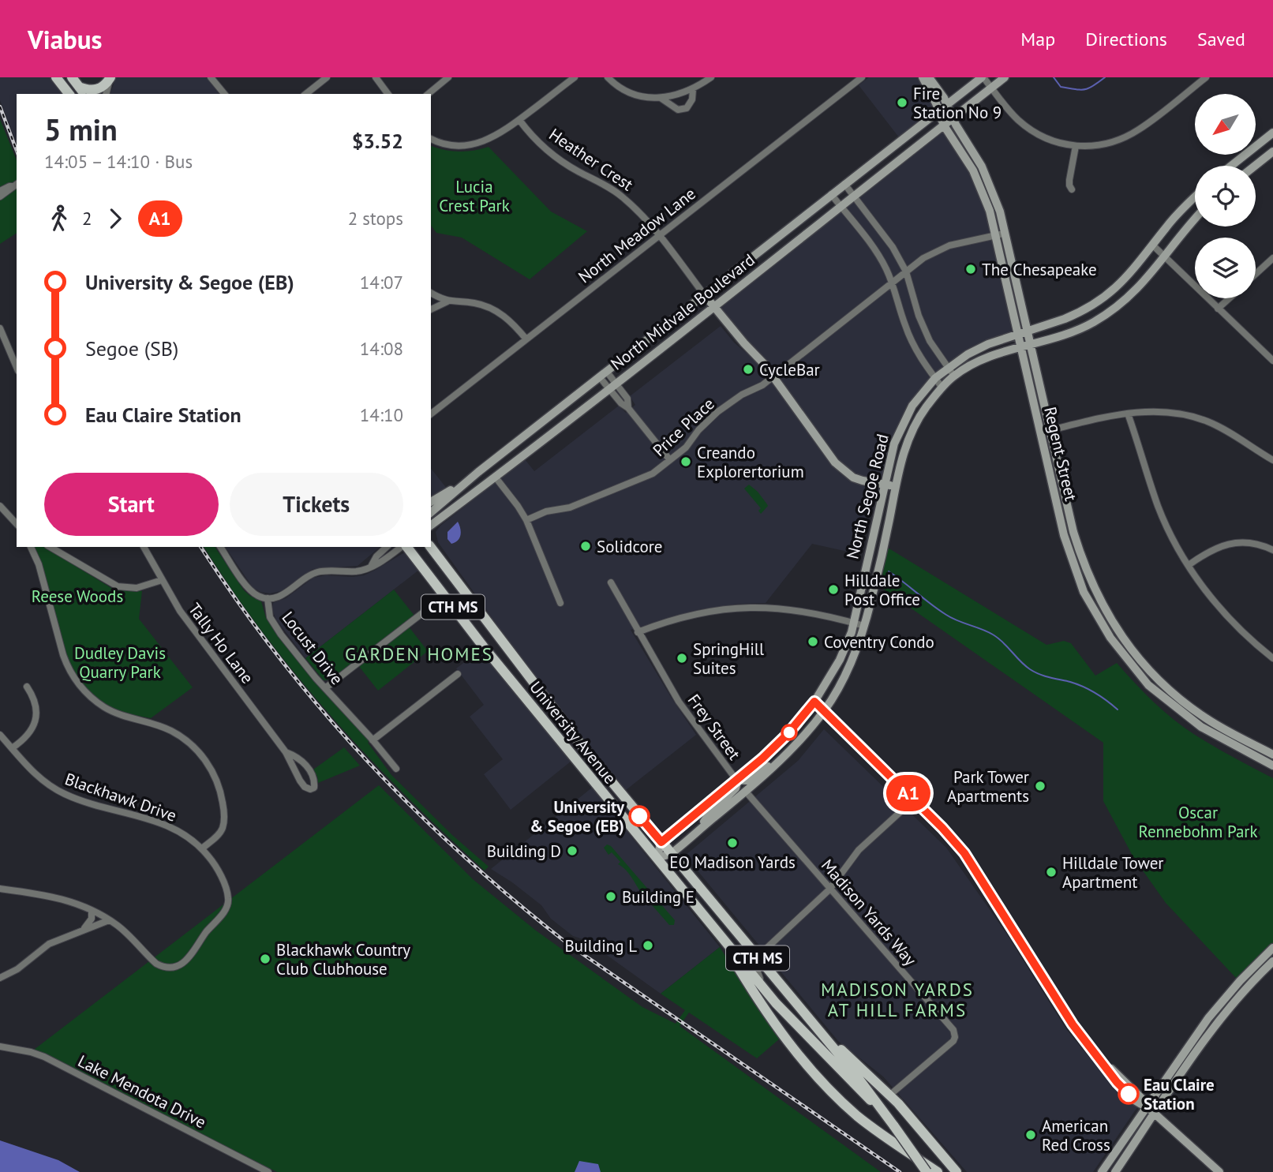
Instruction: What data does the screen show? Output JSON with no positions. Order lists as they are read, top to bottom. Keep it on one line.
{"streets":{"main road":["CTH MS","University Avenue"],"street":["Heather Crest","North Meadow Lane","North Midvale Boulevard","Price Place","Regent Street","North Segoe Road","Tally Ho Lane","Locust Drive","Frey Street","Blackhawk Drive","Madison Yards Way","Lake Mendota Drive"]},"crossings":[["Heather Crest","North Meadow Lane"],["Heather Crest","North Midvale Boulevard"],["Heather Crest","Price Place"],["Heather Crest","North Segoe Road"],["North Midvale Boulevard","Regent Street"],["Price Place","Regent Street"],["Regent Street","North Segoe Road"],["North Segoe Road","Frey Street"],["North Segoe Road","University Avenue"],["North Segoe Road","Madison Yards Way"]],"districts":["GARDEN HOMES","MADISON YARDS AT HILL FARMS"],"parks":["Lucia Crest Park","Reese Woods","Dudley Davis Quarry Park","Oscar Rennebohm Park"],"places":["Fire Station No 9","The Chesapeake","CycleBar","Creando Explorertorium","Solidcore","Hilldale Post Office","Coventry Condo","SpringHill Suites","Park Tower Apartments","University & Segoe (EB)","EO Madison Yards","Building D","Hilldale Tower Apartment","Building E","Building L","Blackhawk Country Club Clubhouse","Eau Claire Station","American Red Cross"],"lines":["bus line A1"],"north":"bottom left","page":{"header":"Viabus","nav":["Map","Directions","Saved"],"on_map":"A1","heading":["5 min","14:05 – 14:10 · Bus","$3.52"],"legs":["2","A1","2 stops"],"list":[{"name":"University & Segoe (EB)","value":"14:07"},{"name":"Segoe (SB)","value":"14:08"},{"name":"Eau Claire Station","value":"14:10"}],"buttons":["Start","Tickets"]}}
